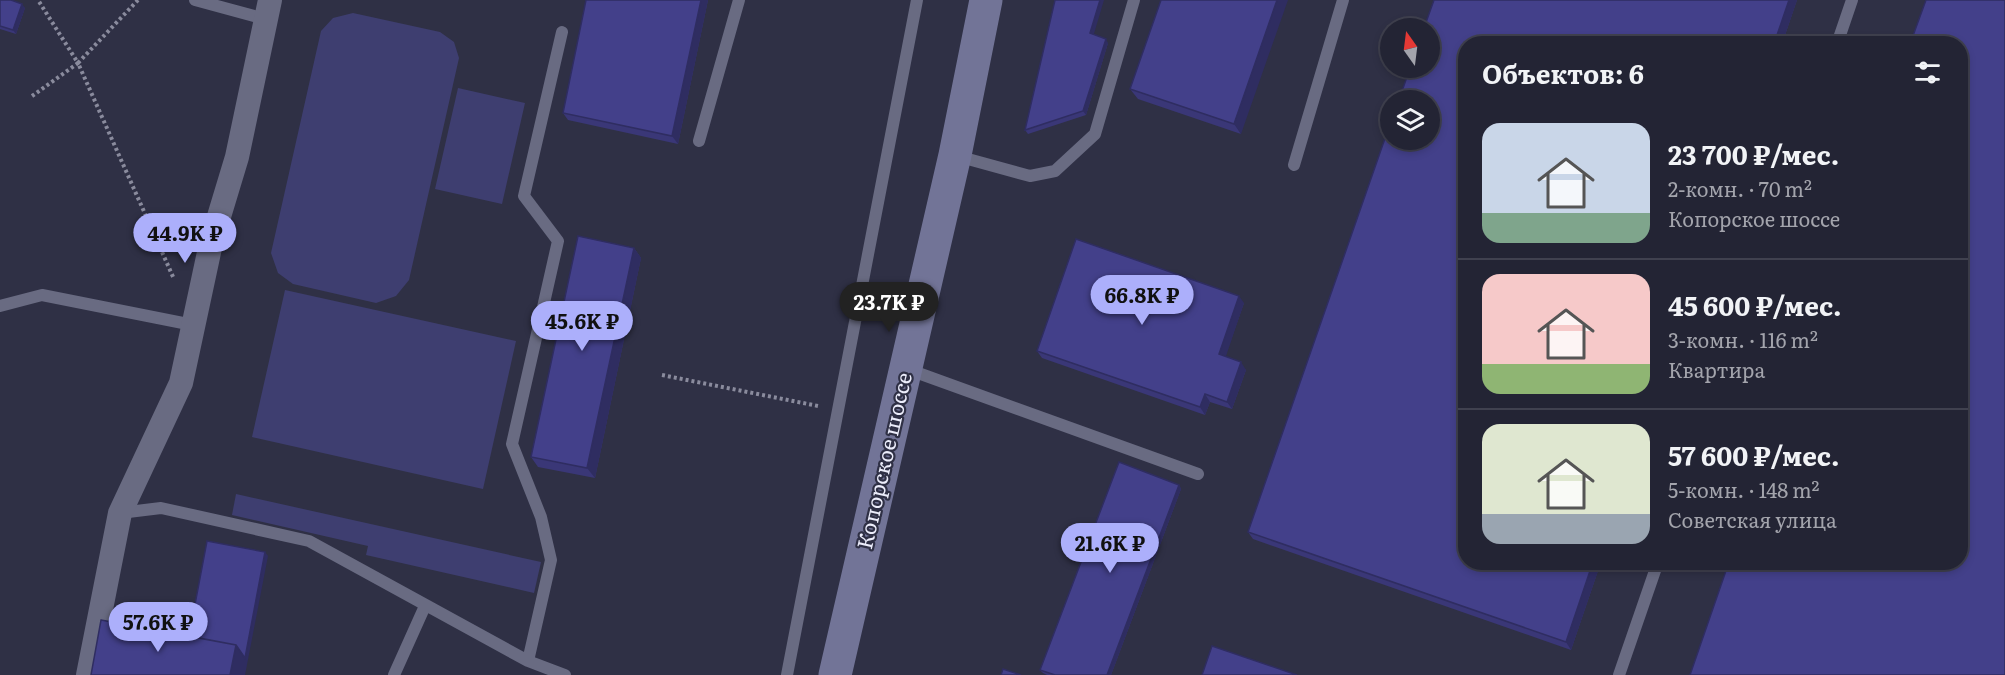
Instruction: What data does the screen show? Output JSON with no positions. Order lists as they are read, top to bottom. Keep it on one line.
{"streets":{"main road":["Копорское шоссе"]},"north":"top","page":{"heading":"Объектов: 6","list":[{"name":"23 700 ₽/мес.","note":"2-комн. · 70 m² · Копорское шоссе"},{"name":"45 600 ₽/мес.","note":"3-комн. · 116 m² · Квартира"},{"name":"57 600 ₽/мес.","note":"5-комн. · 148 m² · Советская улица"}],"price":["44.9K ₽","66.8K ₽","23.7K ₽","45.6K ₽","21.6K ₽","57.6K ₽"]}}
